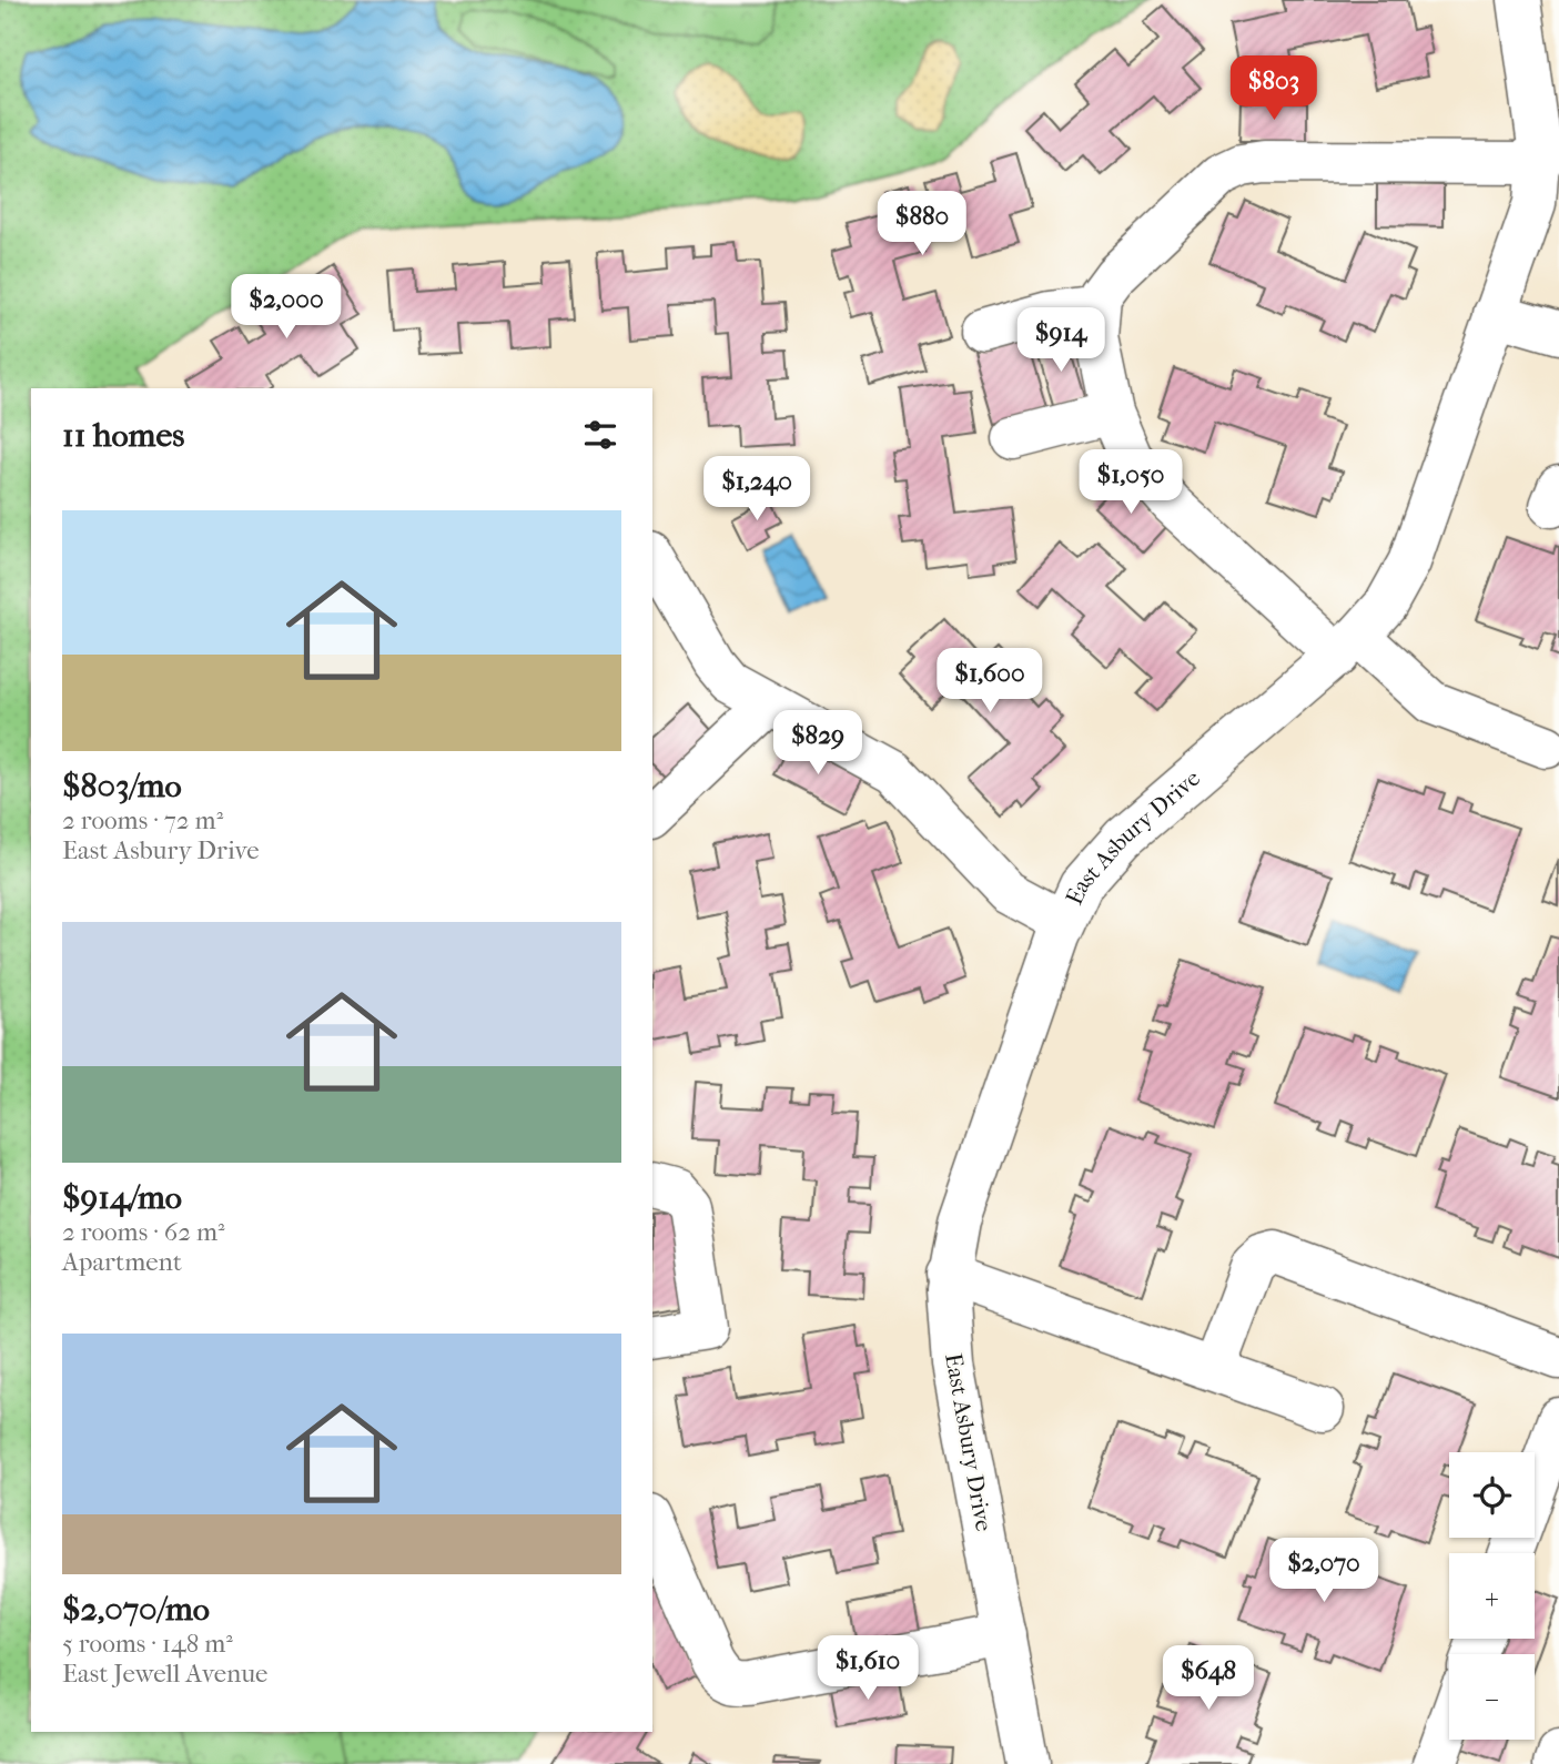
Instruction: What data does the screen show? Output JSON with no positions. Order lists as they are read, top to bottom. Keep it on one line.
{"streets":{"street":["East Asbury Drive"]},"page":{"price":["$803","$880","$2,000","$914","$1,050","$1,240","$1,600","$829","$2,070","$1,610","$648"],"heading":"11 homes","list":[{"name":"$803/mo","note":"2 rooms · 72 m² · East Asbury Drive"},{"name":"$914/mo","note":"2 rooms · 62 m² · Apartment"},{"name":"$2,070/mo","note":"5 rooms · 148 m² · East Jewell Avenue"}],"map_buttons":["+","−"]}}
